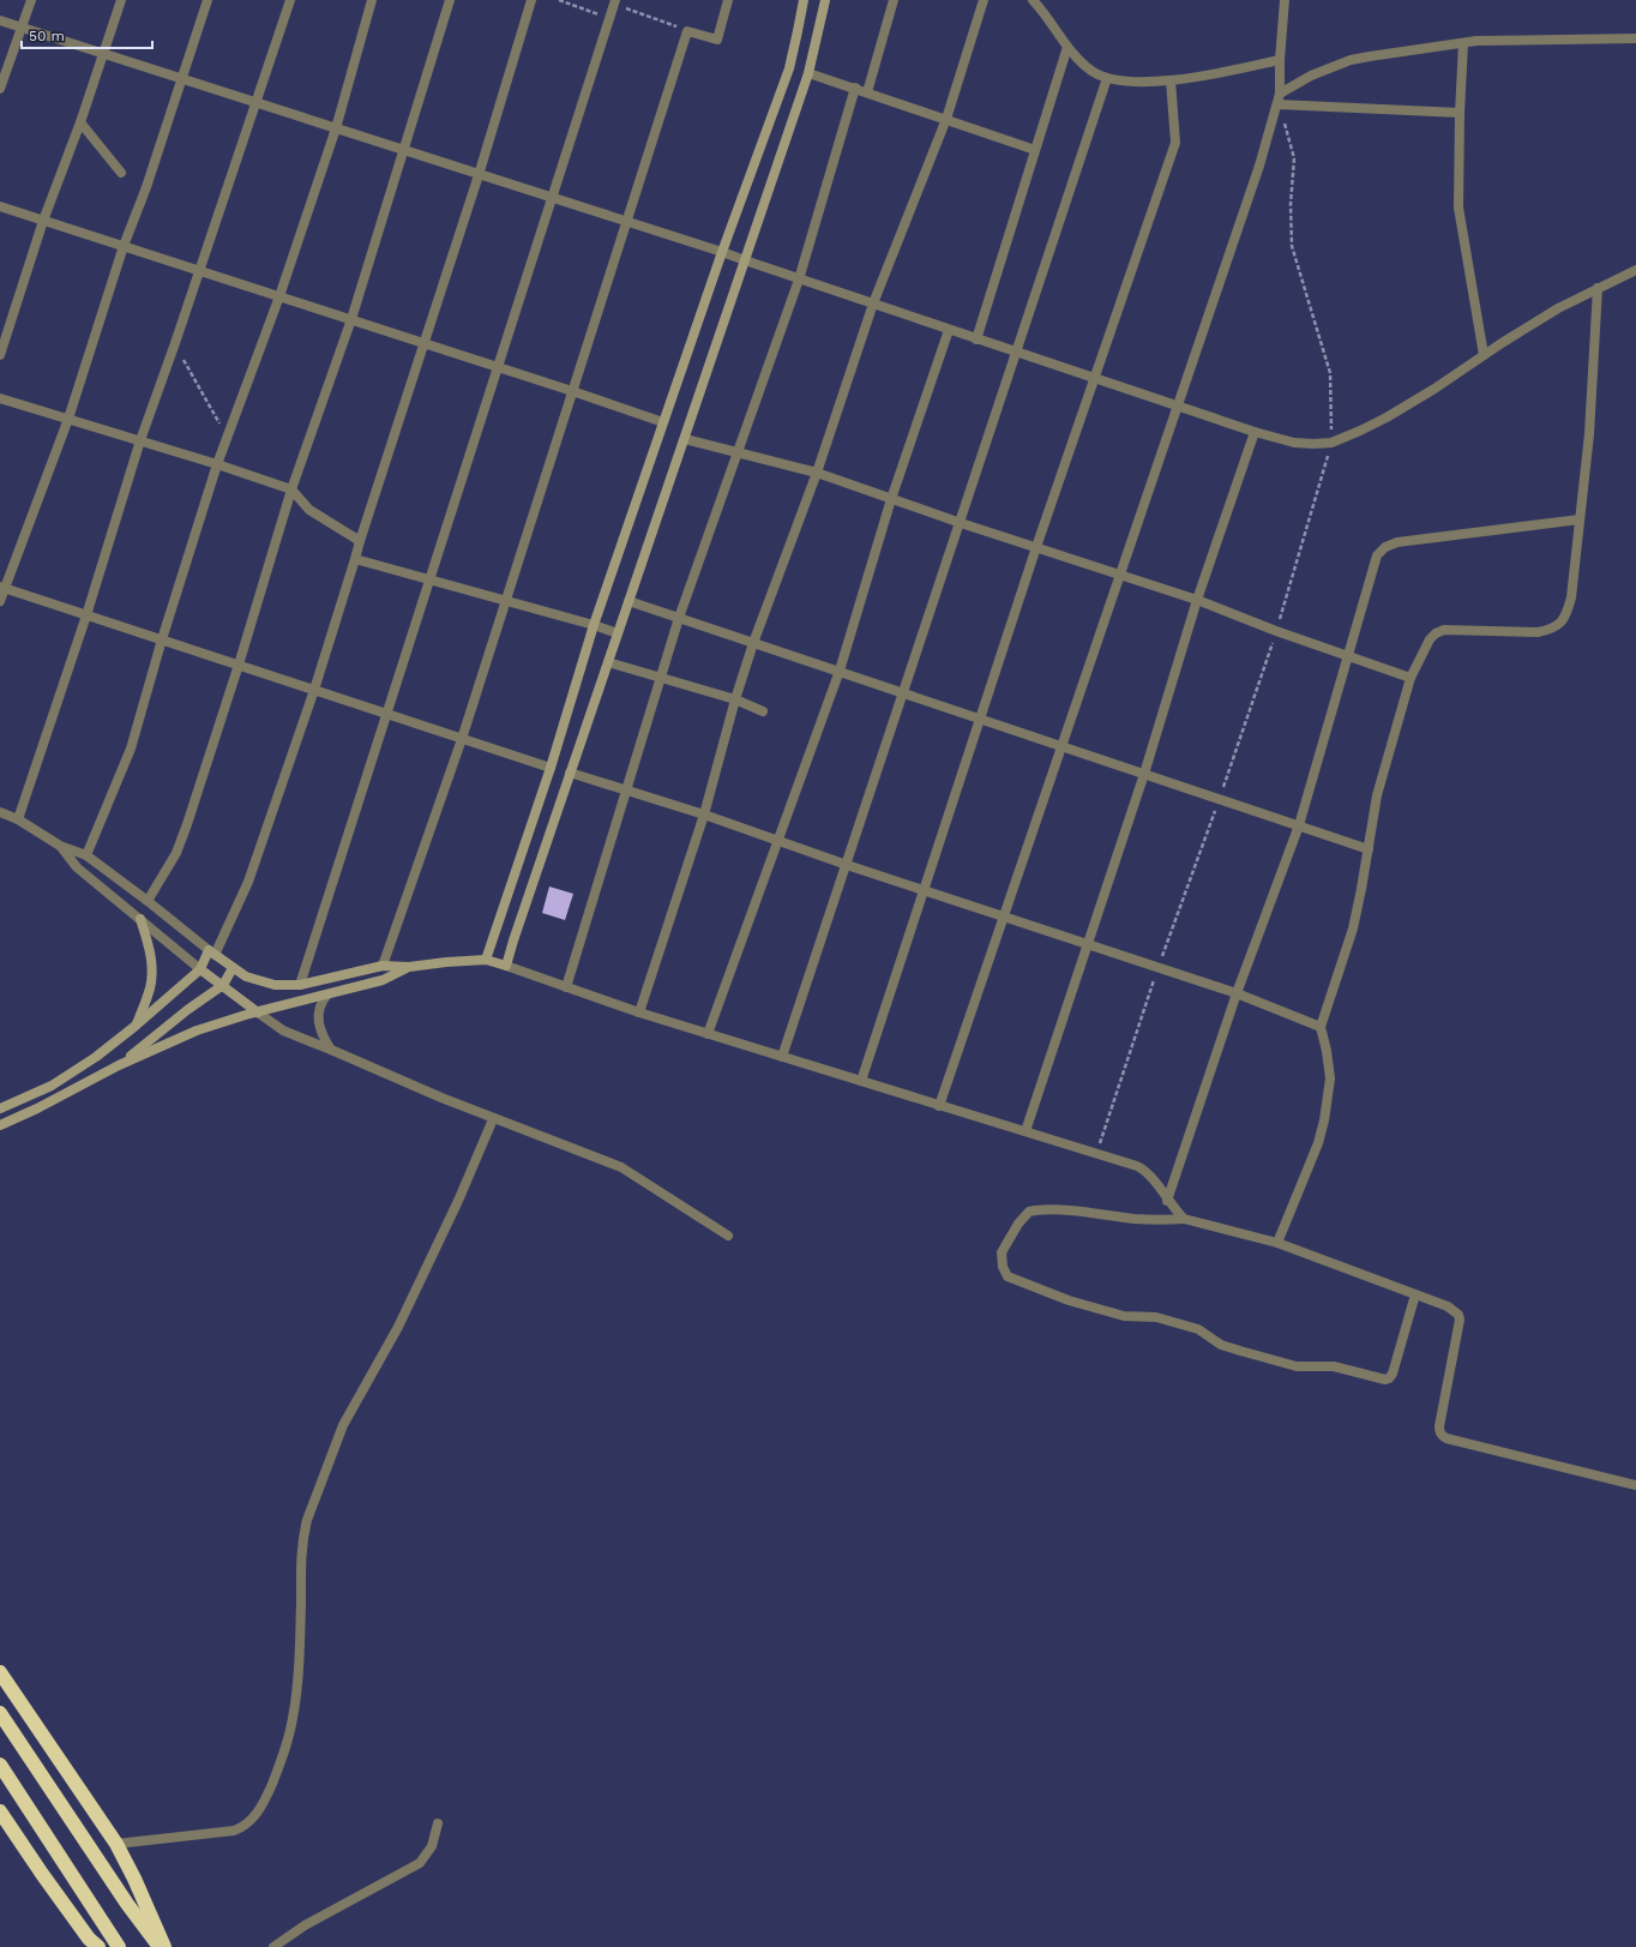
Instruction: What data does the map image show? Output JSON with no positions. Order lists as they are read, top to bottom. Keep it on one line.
{"scale_bar":"50 m"}
